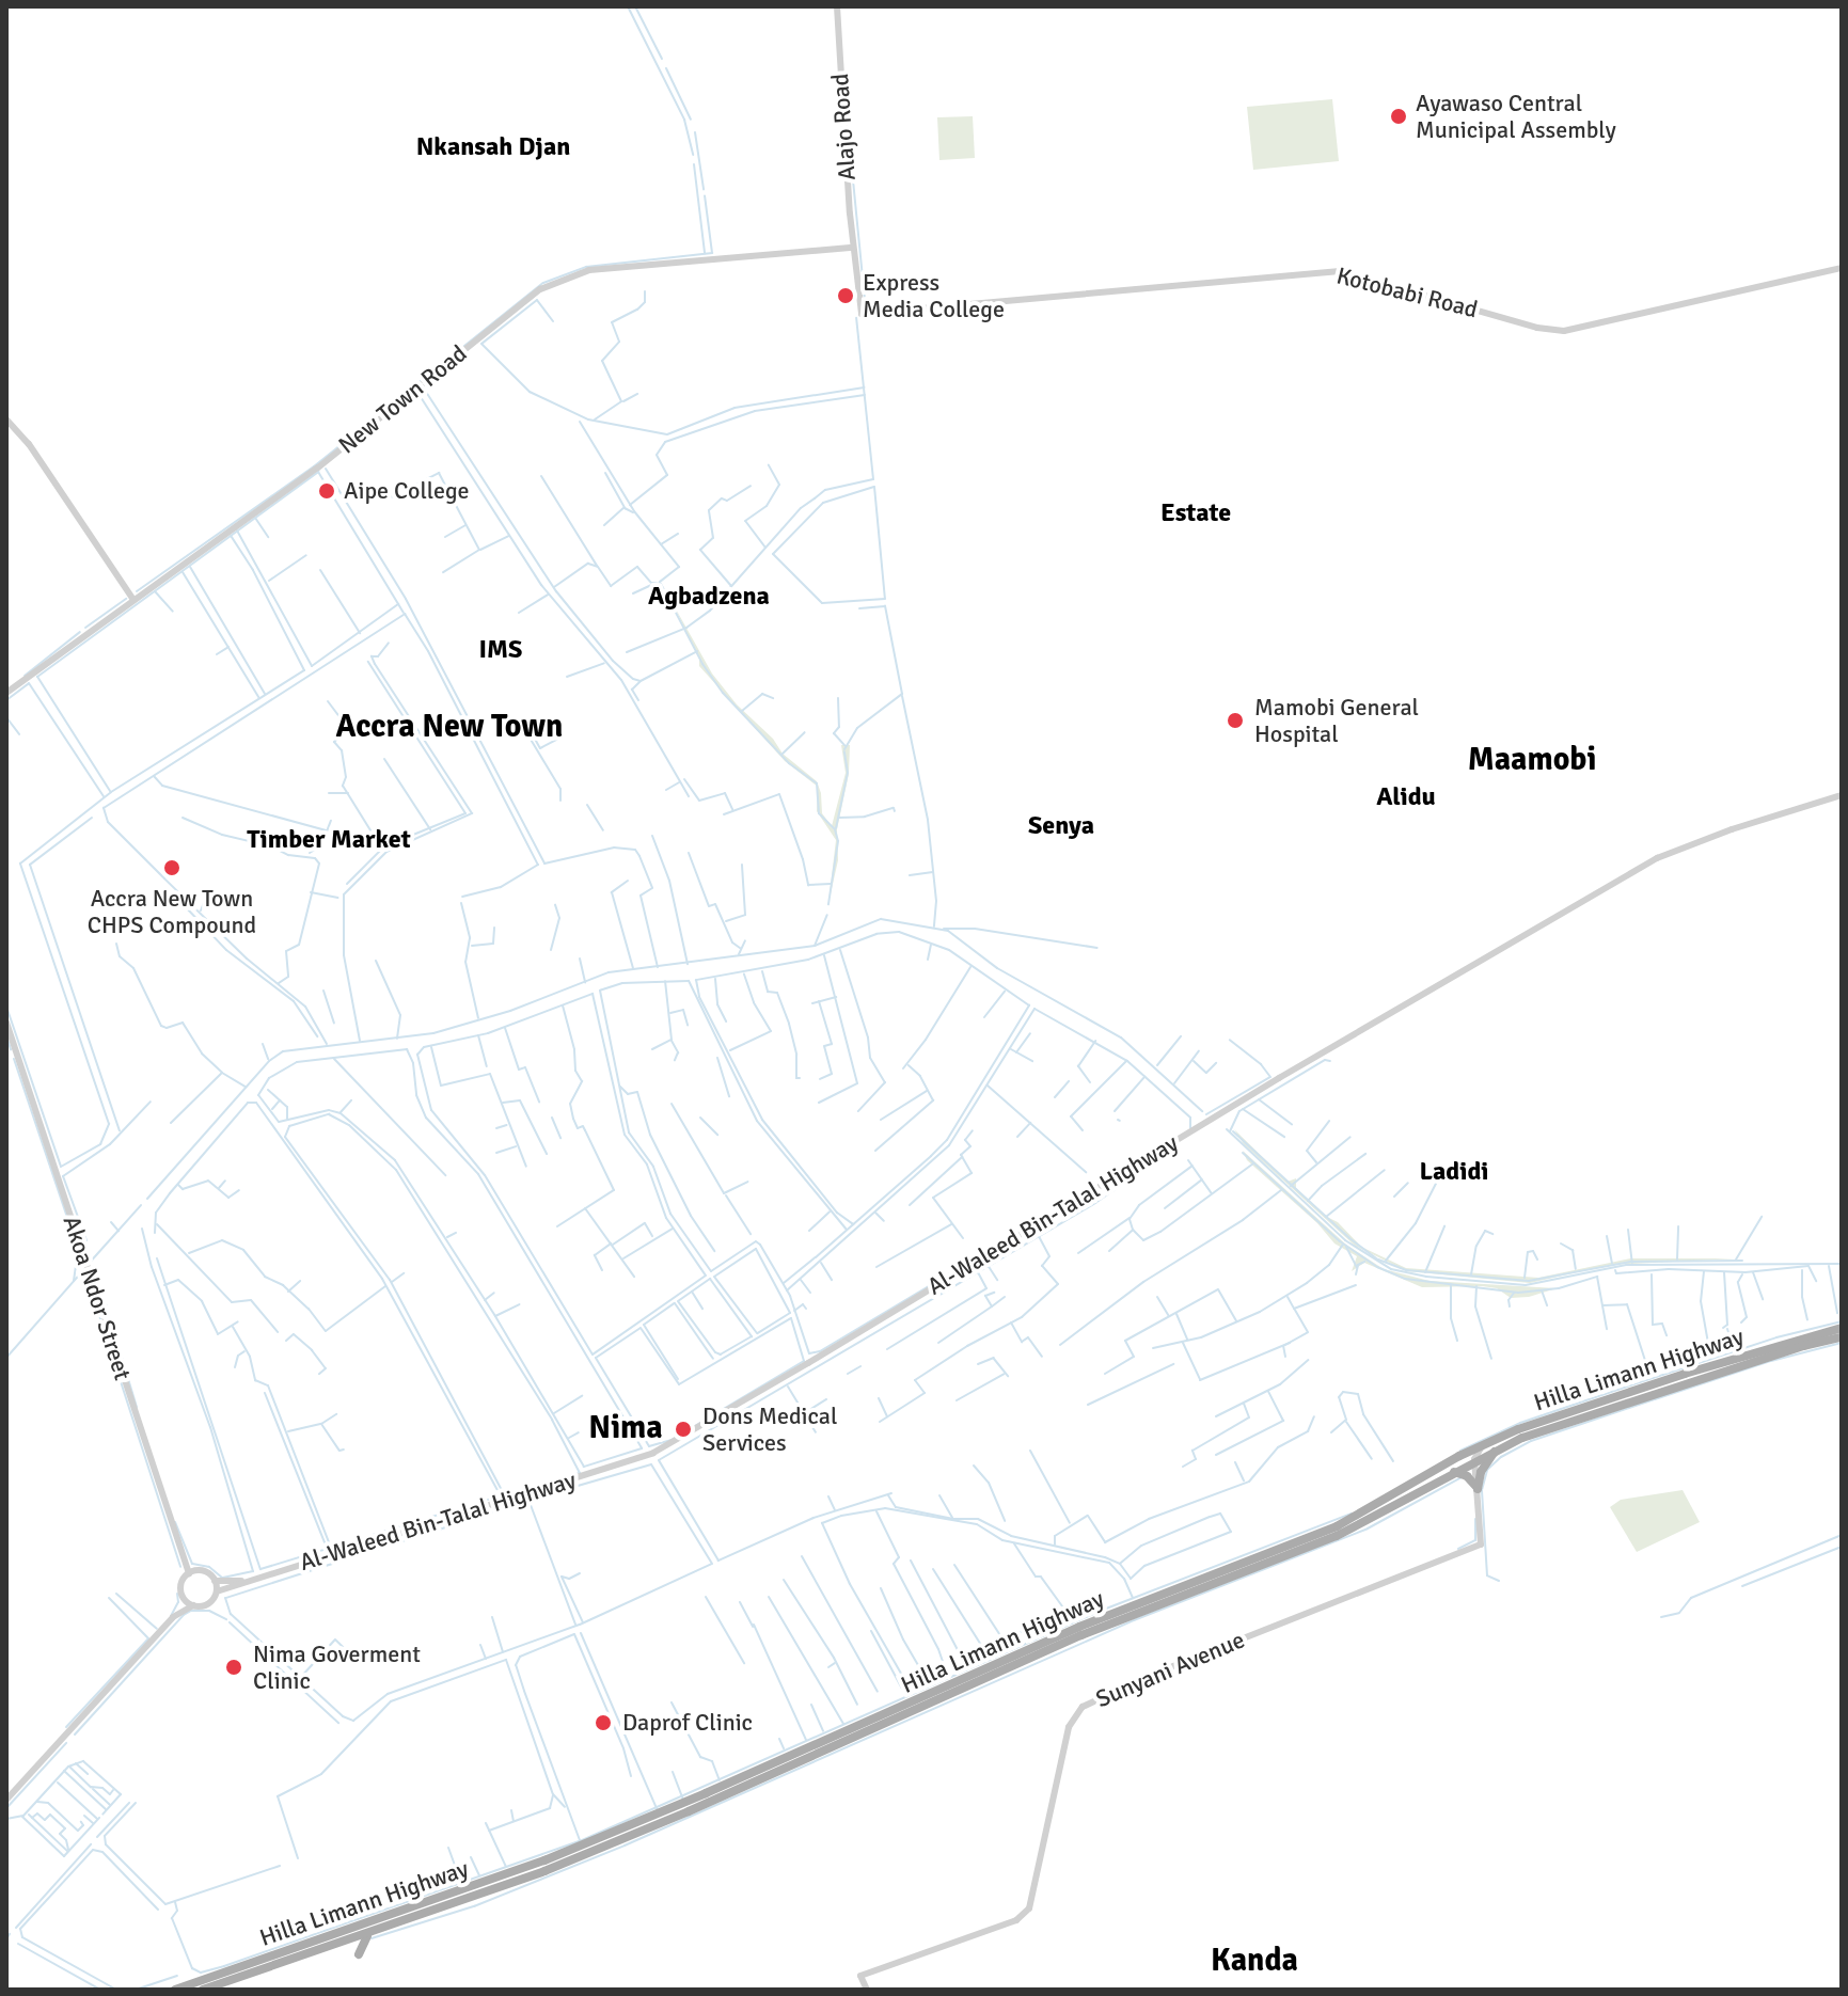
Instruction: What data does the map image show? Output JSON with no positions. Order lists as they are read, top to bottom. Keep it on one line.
{"streets":{"main road":["Hilla Limann Highway"],"street":["Alajo Road","Kotobabi Road","New Town Road","Al-Waleed Bin-Talal Highway","Akoa Ndor Street","Sunyani Avenue"]},"crossings":[["Alajo Road","Kotobabi Road"],["Alajo Road","New Town Road"],["Al-Waleed Bin-Talal Highway","Akoa Ndor Street"]],"districts":["Nkansah Djan","Estate","Agbadzena","IMS","Accra New Town","Maamobi","Alidu","Senya","Timber Market","Ladidi","Nima","Kanda"],"places":["Ayawaso Central Municipal Assembly","Express Media College","Aipe College","Mamobi General Hospital","Accra New Town CHPS Compound","Dons Medical Services","Nima Goverment Clinic","Daprof Clinic"]}
